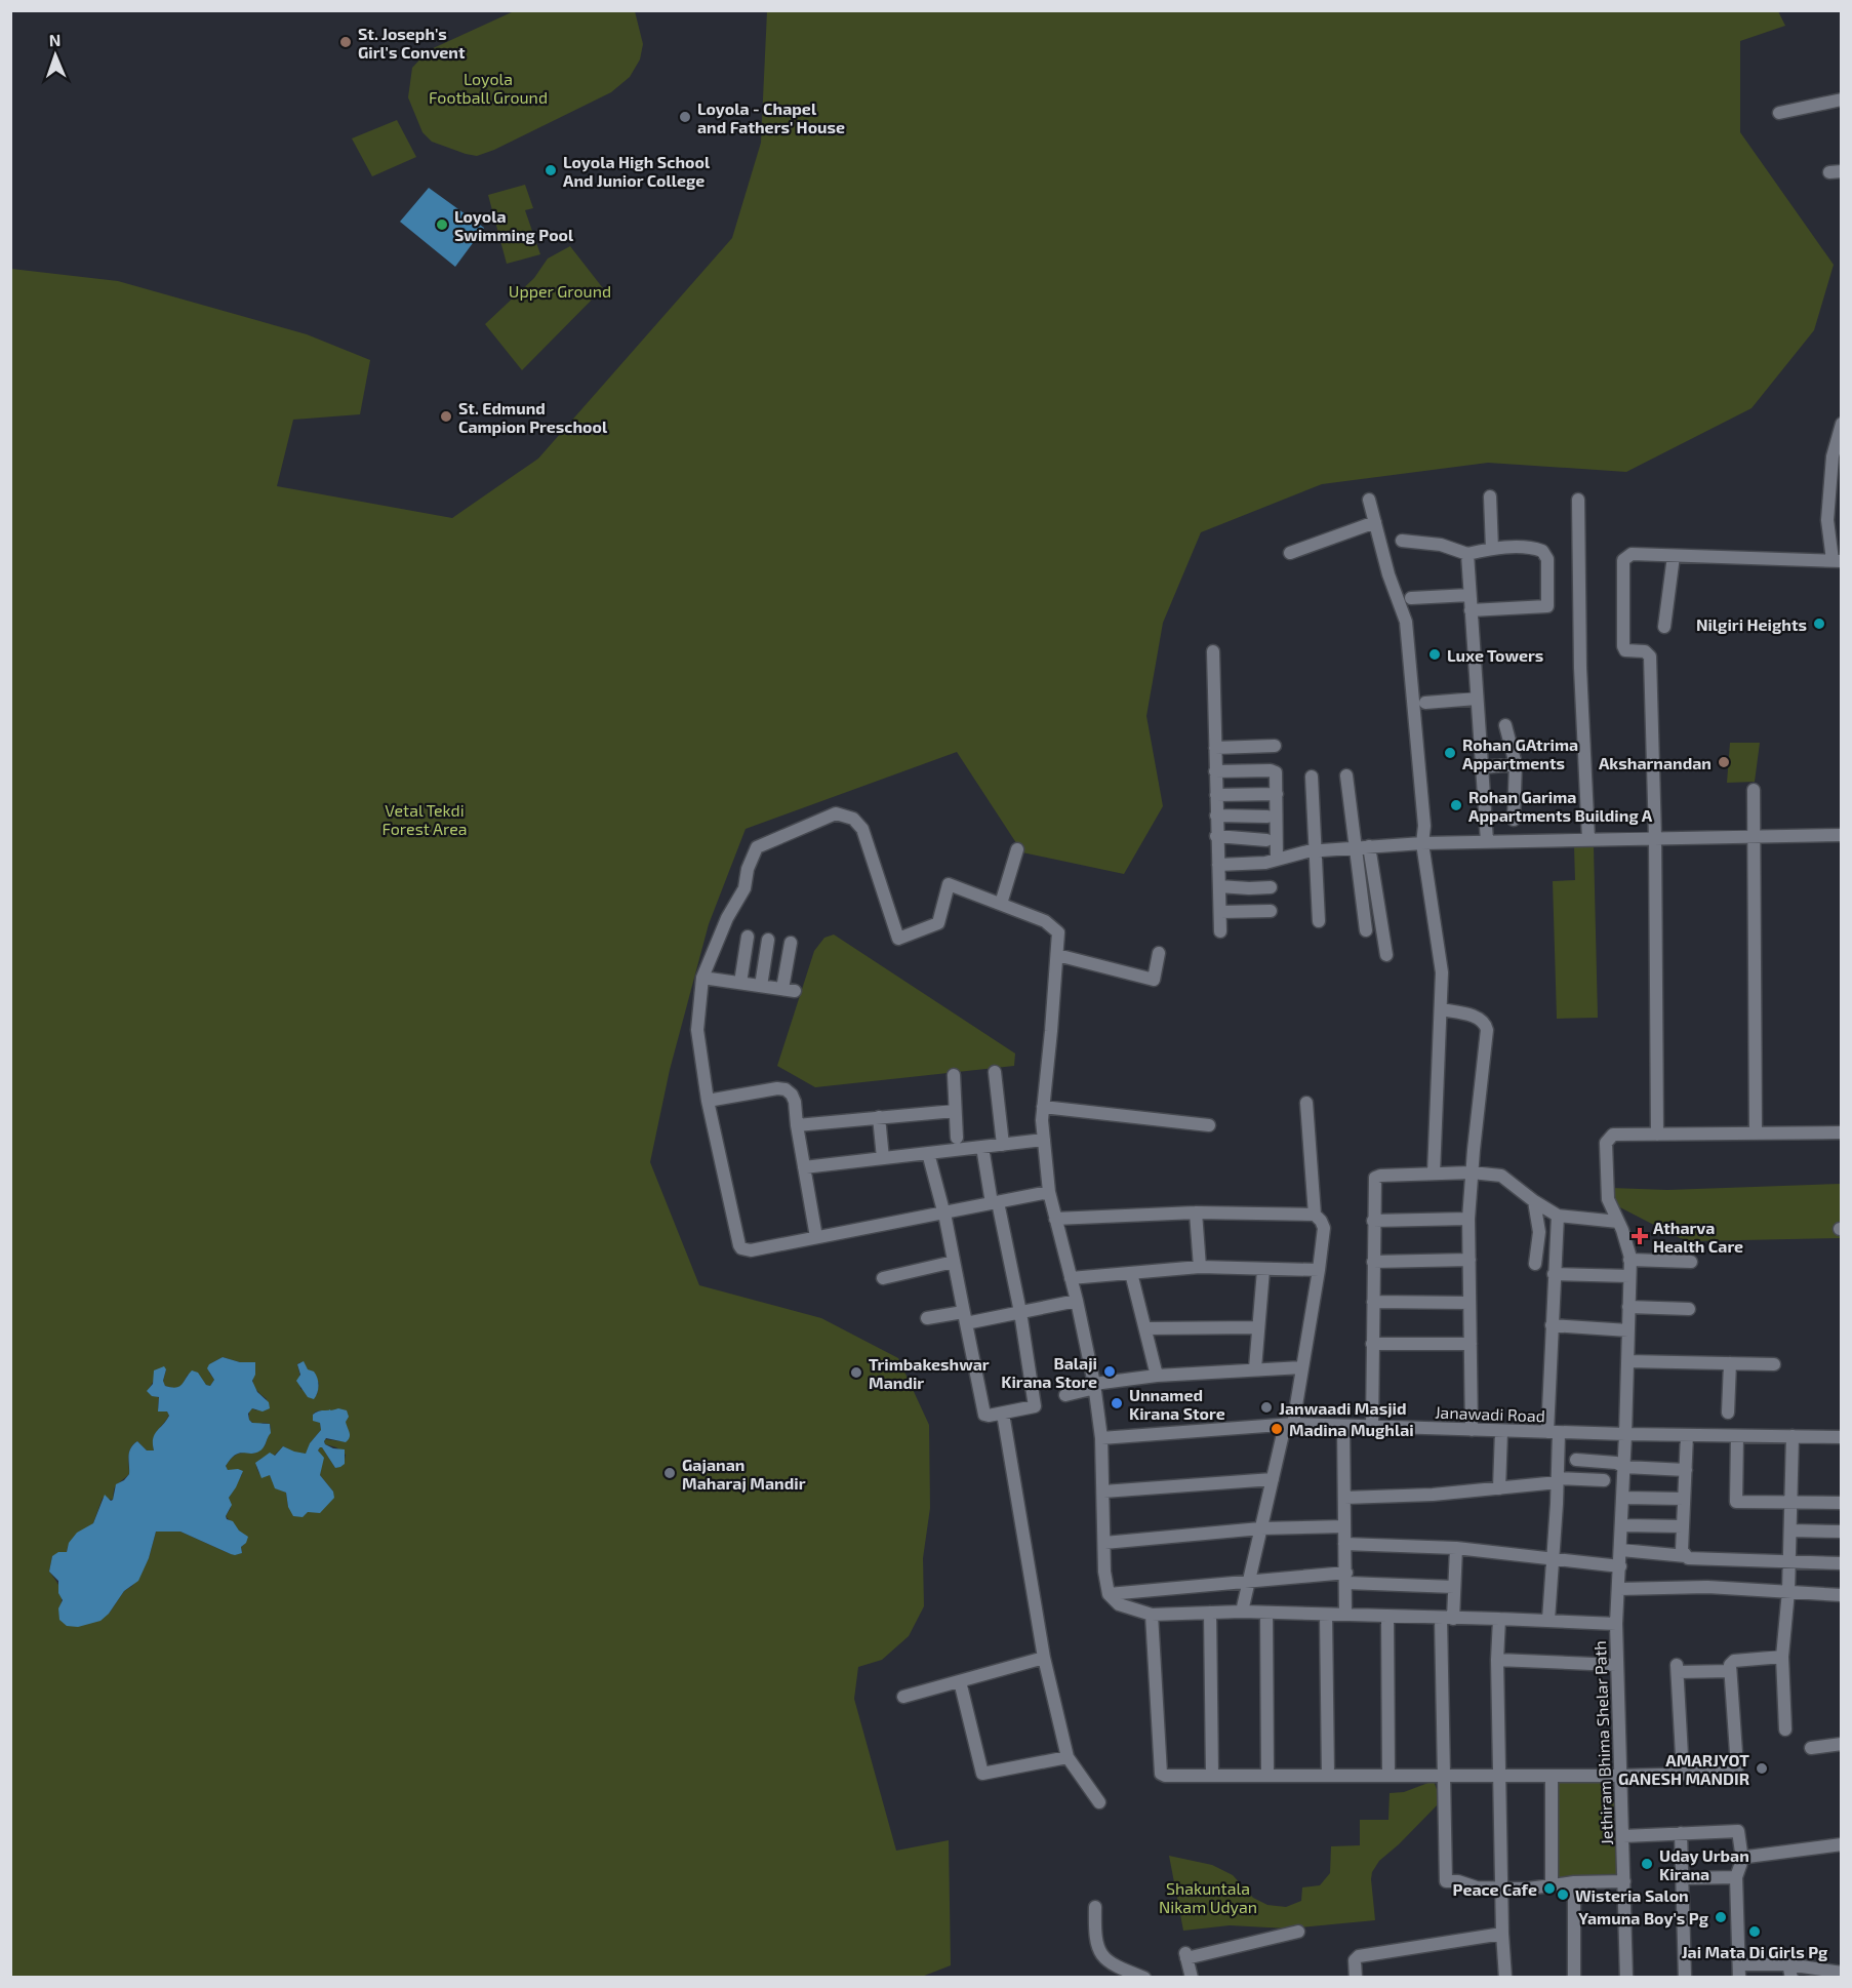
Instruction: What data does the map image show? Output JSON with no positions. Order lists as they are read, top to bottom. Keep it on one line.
{"streets":{"street":["Janawadi Road","Jethiram Bhima Shelar Path"]},"crossings":[["Janawadi Road","Jethiram Bhima Shelar Path"]],"parks":["Loyola Football Ground","Upper Ground","Vetal Tekdi Forest Area","Shakuntala Nikam Udyan"],"places":{"other":["St. Joseph's Girl's Convent","Loyola - Chapel and Fathers' House","Loyola High School And Junior College","Loyola Swimming Pool","St. Edmund Campion Preschool","Nilgiri Heights","Luxe Towers","Rohan GAtrima Appartments","Aksharnandan","Rohan Garima Appartments Building A","Balaji Kirana Store","Trimbakeshwar Mandir","Unnamed Kirana Store","Janwaadi Masjid","Madina Mughlai","Gajanan Maharaj Mandir","AMARJYOT GANESH MANDIR","Uday Urban Kirana","Peace Cafe","Wisteria Salon","Yamuna Boy's Pg","Jai Mata Di Girls Pg"],"health":["Atharva Health Care"]},"north":"top"}
